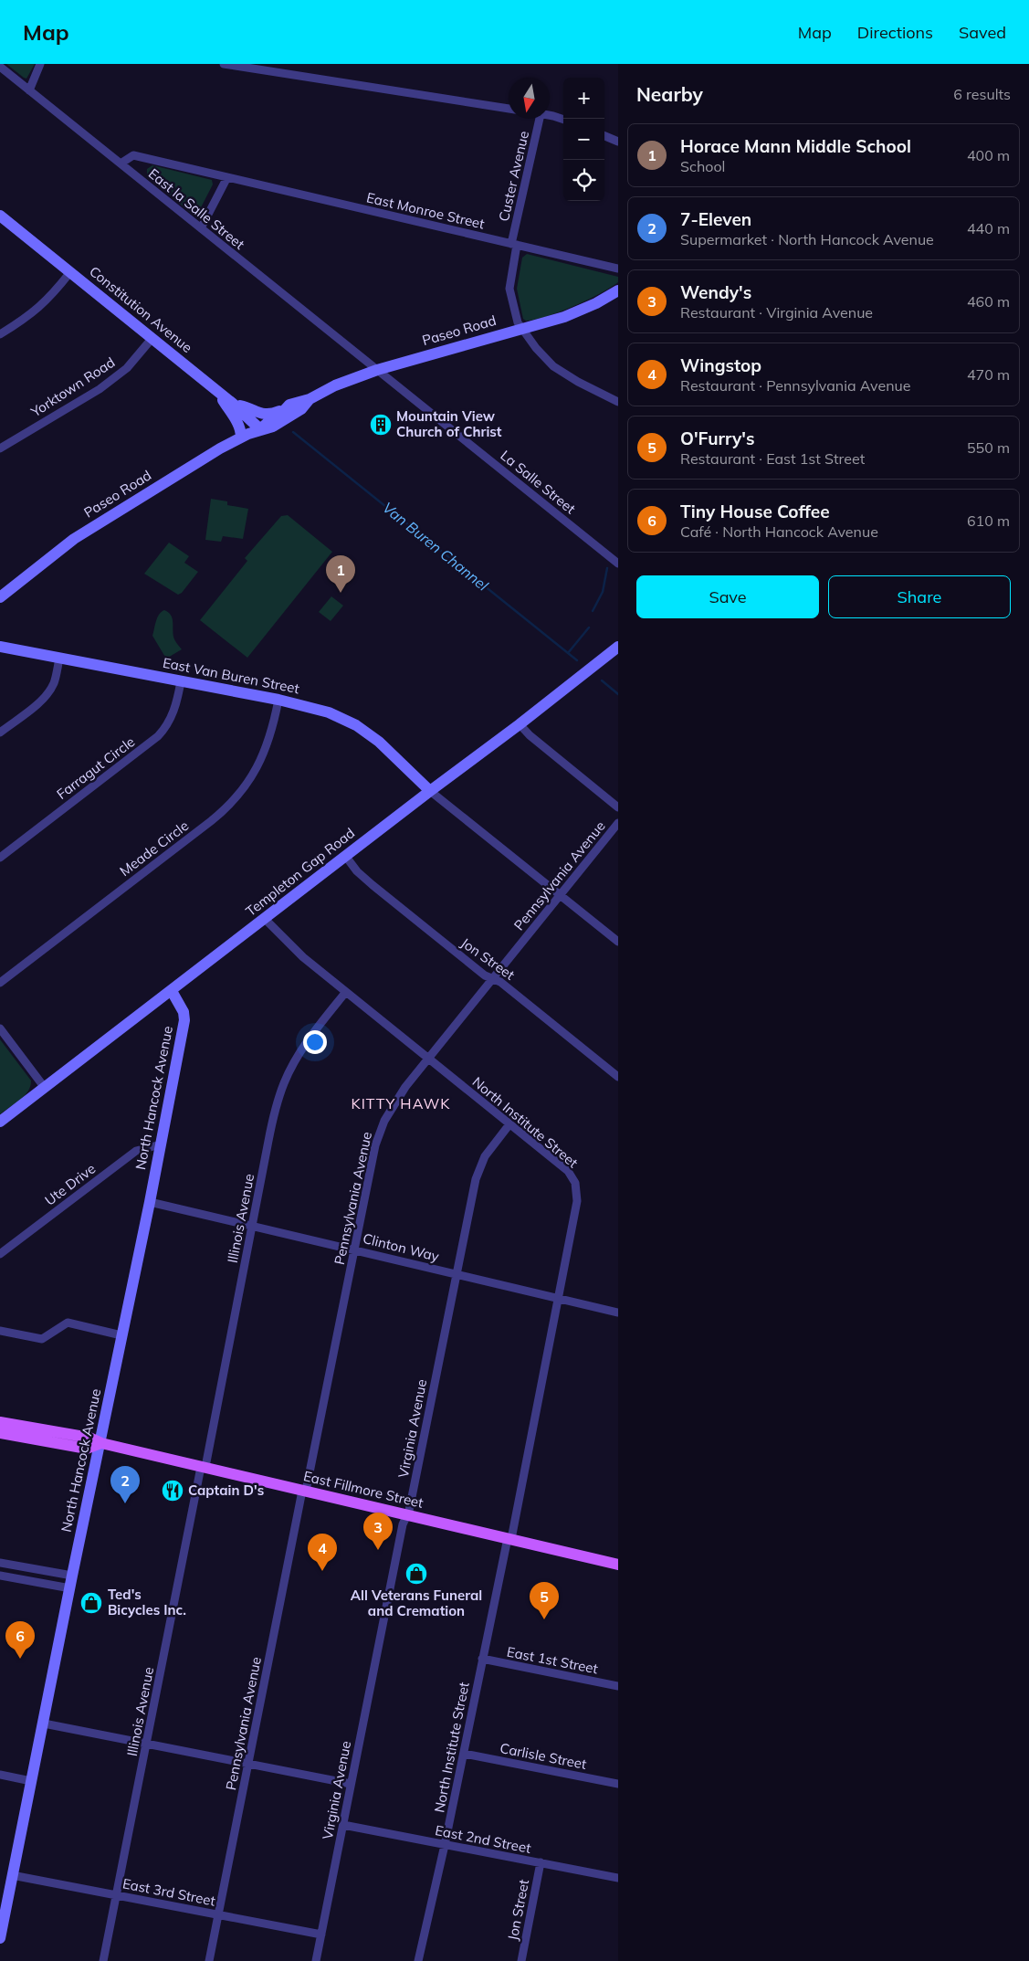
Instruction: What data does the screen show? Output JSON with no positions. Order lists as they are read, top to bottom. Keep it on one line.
{"streets":{"main road":["East Fillmore Street"],"street":["Custer Avenue","East la Salle Street","East Monroe Street","Constitution Avenue","Paseo Road","Yorktown Road","La Salle Street","East Van Buren Street","Farragut Circle","Meade Circle","Templeton Gap Road","Pennsylvania Avenue","Jon Street","North Hancock Avenue","North Institute Street","Ute Drive","Illinois Avenue","Clinton Way","Virginia Avenue","East 1st Street","Carlisle Street","East 2nd Street","East 3rd Street"]},"crossings":[["Custer Avenue","East Monroe Street"],["Custer Avenue","Paseo Road"],["East la Salle Street","East Monroe Street"],["East la Salle Street","Paseo Road"],["East la Salle Street","La Salle Street"],["Constitution Avenue","Paseo Road"],["Constitution Avenue","Yorktown Road"],["Paseo Road","La Salle Street"],["East Van Buren Street","Farragut Circle"],["East Van Buren Street","Meade Circle"],["East Van Buren Street","Templeton Gap Road"],["Templeton Gap Road","Jon Street"],["Templeton Gap Road","North Hancock Avenue"],["Templeton Gap Road","North Institute Street"],["Pennsylvania Avenue","Jon Street"],["Pennsylvania Avenue","North Institute Street"],["Pennsylvania Avenue","Clinton Way"],["Pennsylvania Avenue","East Fillmore Street"],["Pennsylvania Avenue","East 3rd Street"],["Jon Street","East 2nd Street"],["North Hancock Avenue","Ute Drive"],["North Hancock Avenue","Clinton Way"],["North Hancock Avenue","East Fillmore Street"],["North Hancock Avenue","East 3rd Street"],["North Institute Street","Illinois Avenue"],["North Institute Street","Clinton Way"],["North Institute Street","Virginia Avenue"],["North Institute Street","East Fillmore Street"],["North Institute Street","East 1st Street"],["North Institute Street","Carlisle Street"],["North Institute Street","East 2nd Street"],["Illinois Avenue","Clinton Way"],["Illinois Avenue","East Fillmore Street"],["Illinois Avenue","East 3rd Street"],["Clinton Way","Virginia Avenue"],["Virginia Avenue","East Fillmore Street"],["Virginia Avenue","East 2nd Street"],["Virginia Avenue","East 3rd Street"]],"districts":["KITTY HAWK"],"water":["Van Buren Channel"],"places":{"building":["Mountain View Church of Christ"],"restaurant":["Captain D's"],"shop":["All Veterans Funeral and Cremation","Ted's Bicycles Inc."]},"north":"bottom","page":{"header":"Map","nav":["Map","Directions","Saved"],"heading":["Nearby","6 results"],"map_buttons":["+","−"],"list":[{"mark":"1","name":"Horace Mann Middle School","note":"School","value":"400 m"},{"mark":"2","name":"7-Eleven","note":"Supermarket · North Hancock Avenue","value":"440 m"},{"mark":"3","name":"Wendy's","note":"Restaurant · Virginia Avenue","value":"460 m"},{"mark":"4","name":"Wingstop","note":"Restaurant · Pennsylvania Avenue","value":"470 m"},{"mark":"5","name":"O'Furry's","note":"Restaurant · East 1st Street","value":"550 m"},{"mark":"6","name":"Tiny House Coffee","note":"Café · North Hancock Avenue","value":"610 m"}],"pins":["1","2","3","4","5","6"],"buttons":["Save","Share"]}}
